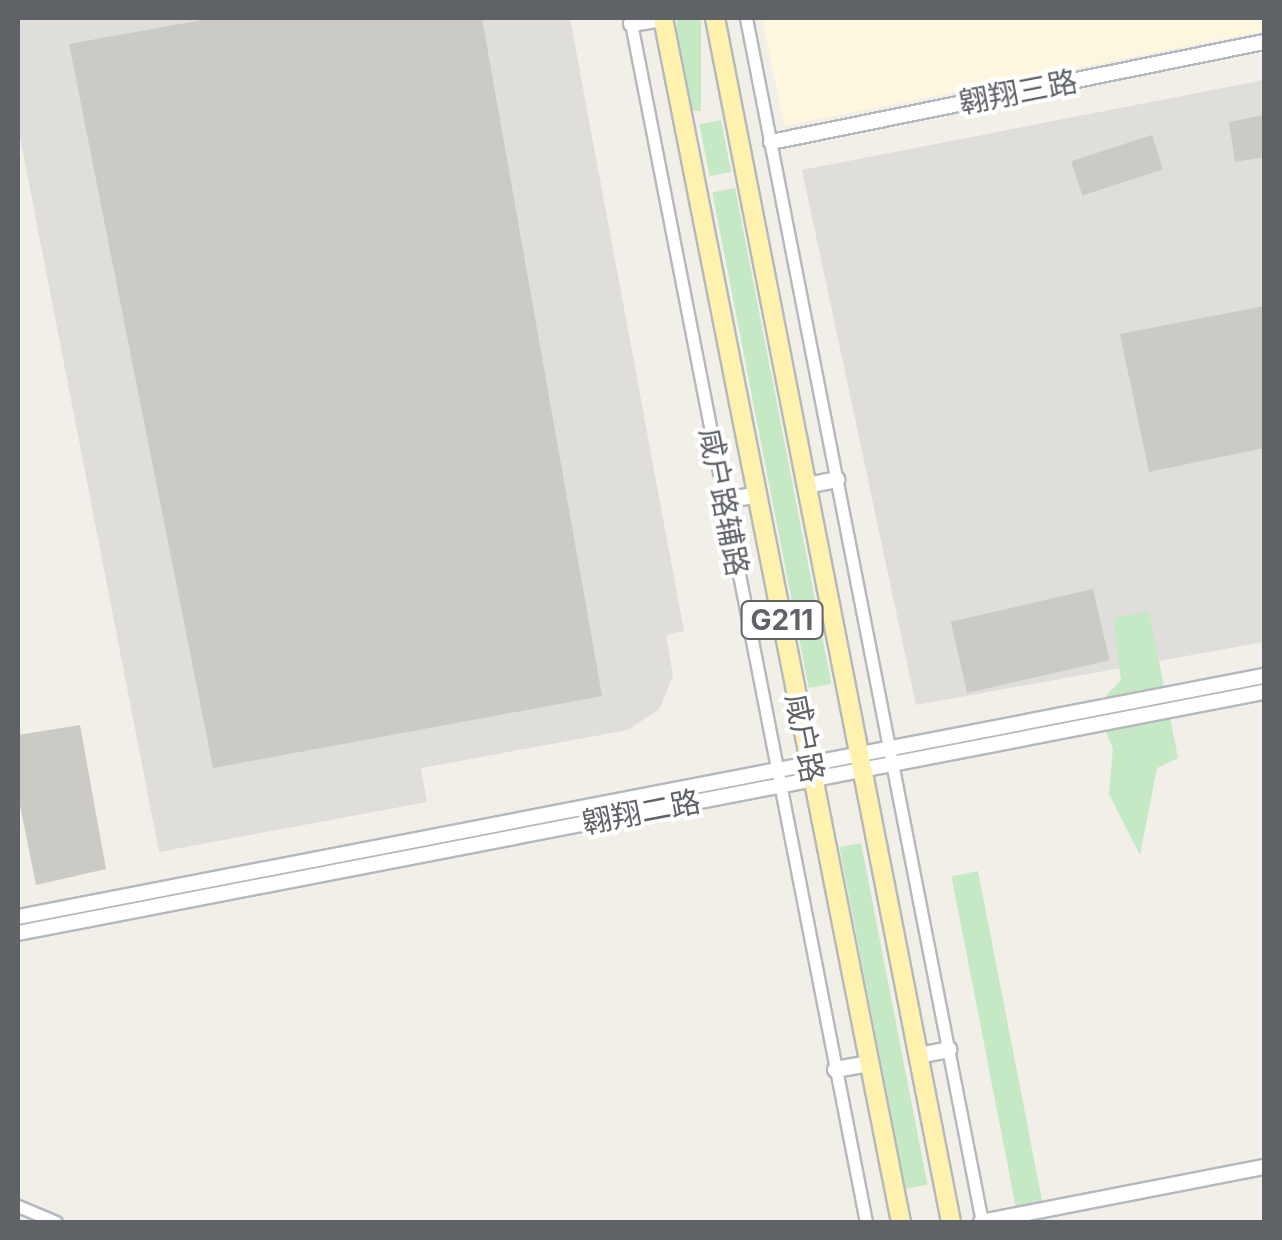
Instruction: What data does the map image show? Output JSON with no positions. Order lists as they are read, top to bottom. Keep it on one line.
{"streets":{"main road":["G211","咸户路"],"street":["翱翔三路","咸户路辅路","翱翔二路"]},"crossings":[["咸户路辅路","翱翔二路"],["咸户路","翱翔二路"]]}
